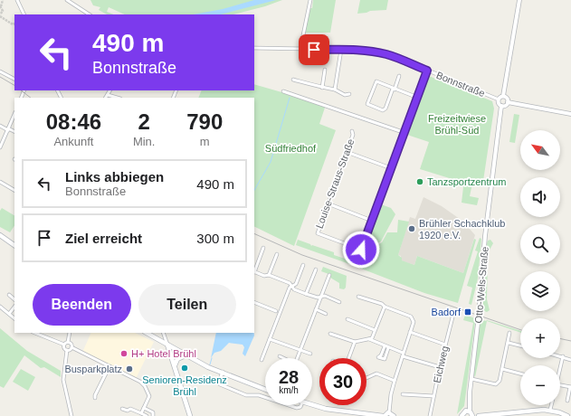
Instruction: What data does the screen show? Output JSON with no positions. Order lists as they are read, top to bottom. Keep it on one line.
{"streets":{"street":["Bonnstraße","Louise-Straus-Straße","Otto-Wels-Straße","Eichweg"]},"crossings":[["Bonnstraße","Otto-Wels-Straße"]],"parks":["Freizeitwiese Brühl-Süd","Südfriedhof"],"places":{"other":["Tanzsportzentrum","Brühler Schachklub 1920 e.V.","H+ Hotel Brühl","Senioren-Residenz Brühl","Busparkplatz"],"transit":["Badorf"]},"north":"top left","page":{"turn":["490 m","Bonnstraße"],"eta":["08:46","Ankunft","2","Min.","790","m"],"map_buttons":["+","−"],"list":[{"name":"Links abbiegen","note":"Bonnstraße","value":"490 m"},{"name":"Ziel erreicht","value":"300 m"}],"buttons":["Beenden","Teilen"],"speed":"28 km/h","limit":"30"}}
